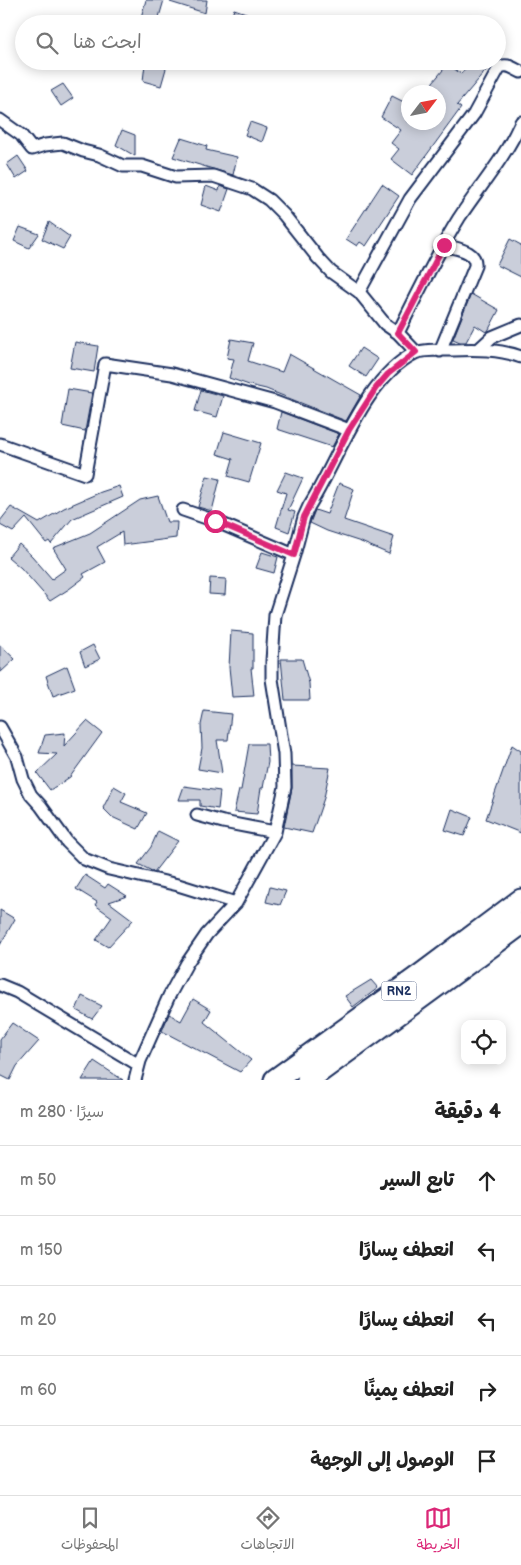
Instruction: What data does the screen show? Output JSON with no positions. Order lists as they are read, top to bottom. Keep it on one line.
{"streets":{"highway":["RN2"]},"north":"top right","page":{"search":"ابحث هنا","heading":["4 دقيقة","سيرًا · 280 m"],"list":[["تابع السير","50 m"],["انعطف يسارًا","150 m"],["انعطف يسارًا","20 m"],["انعطف يمينًا","60 m"],"الوصول إلى الوجهة"],"nav":["الخريطة","الاتجاهات","المحفوظات"]}}
